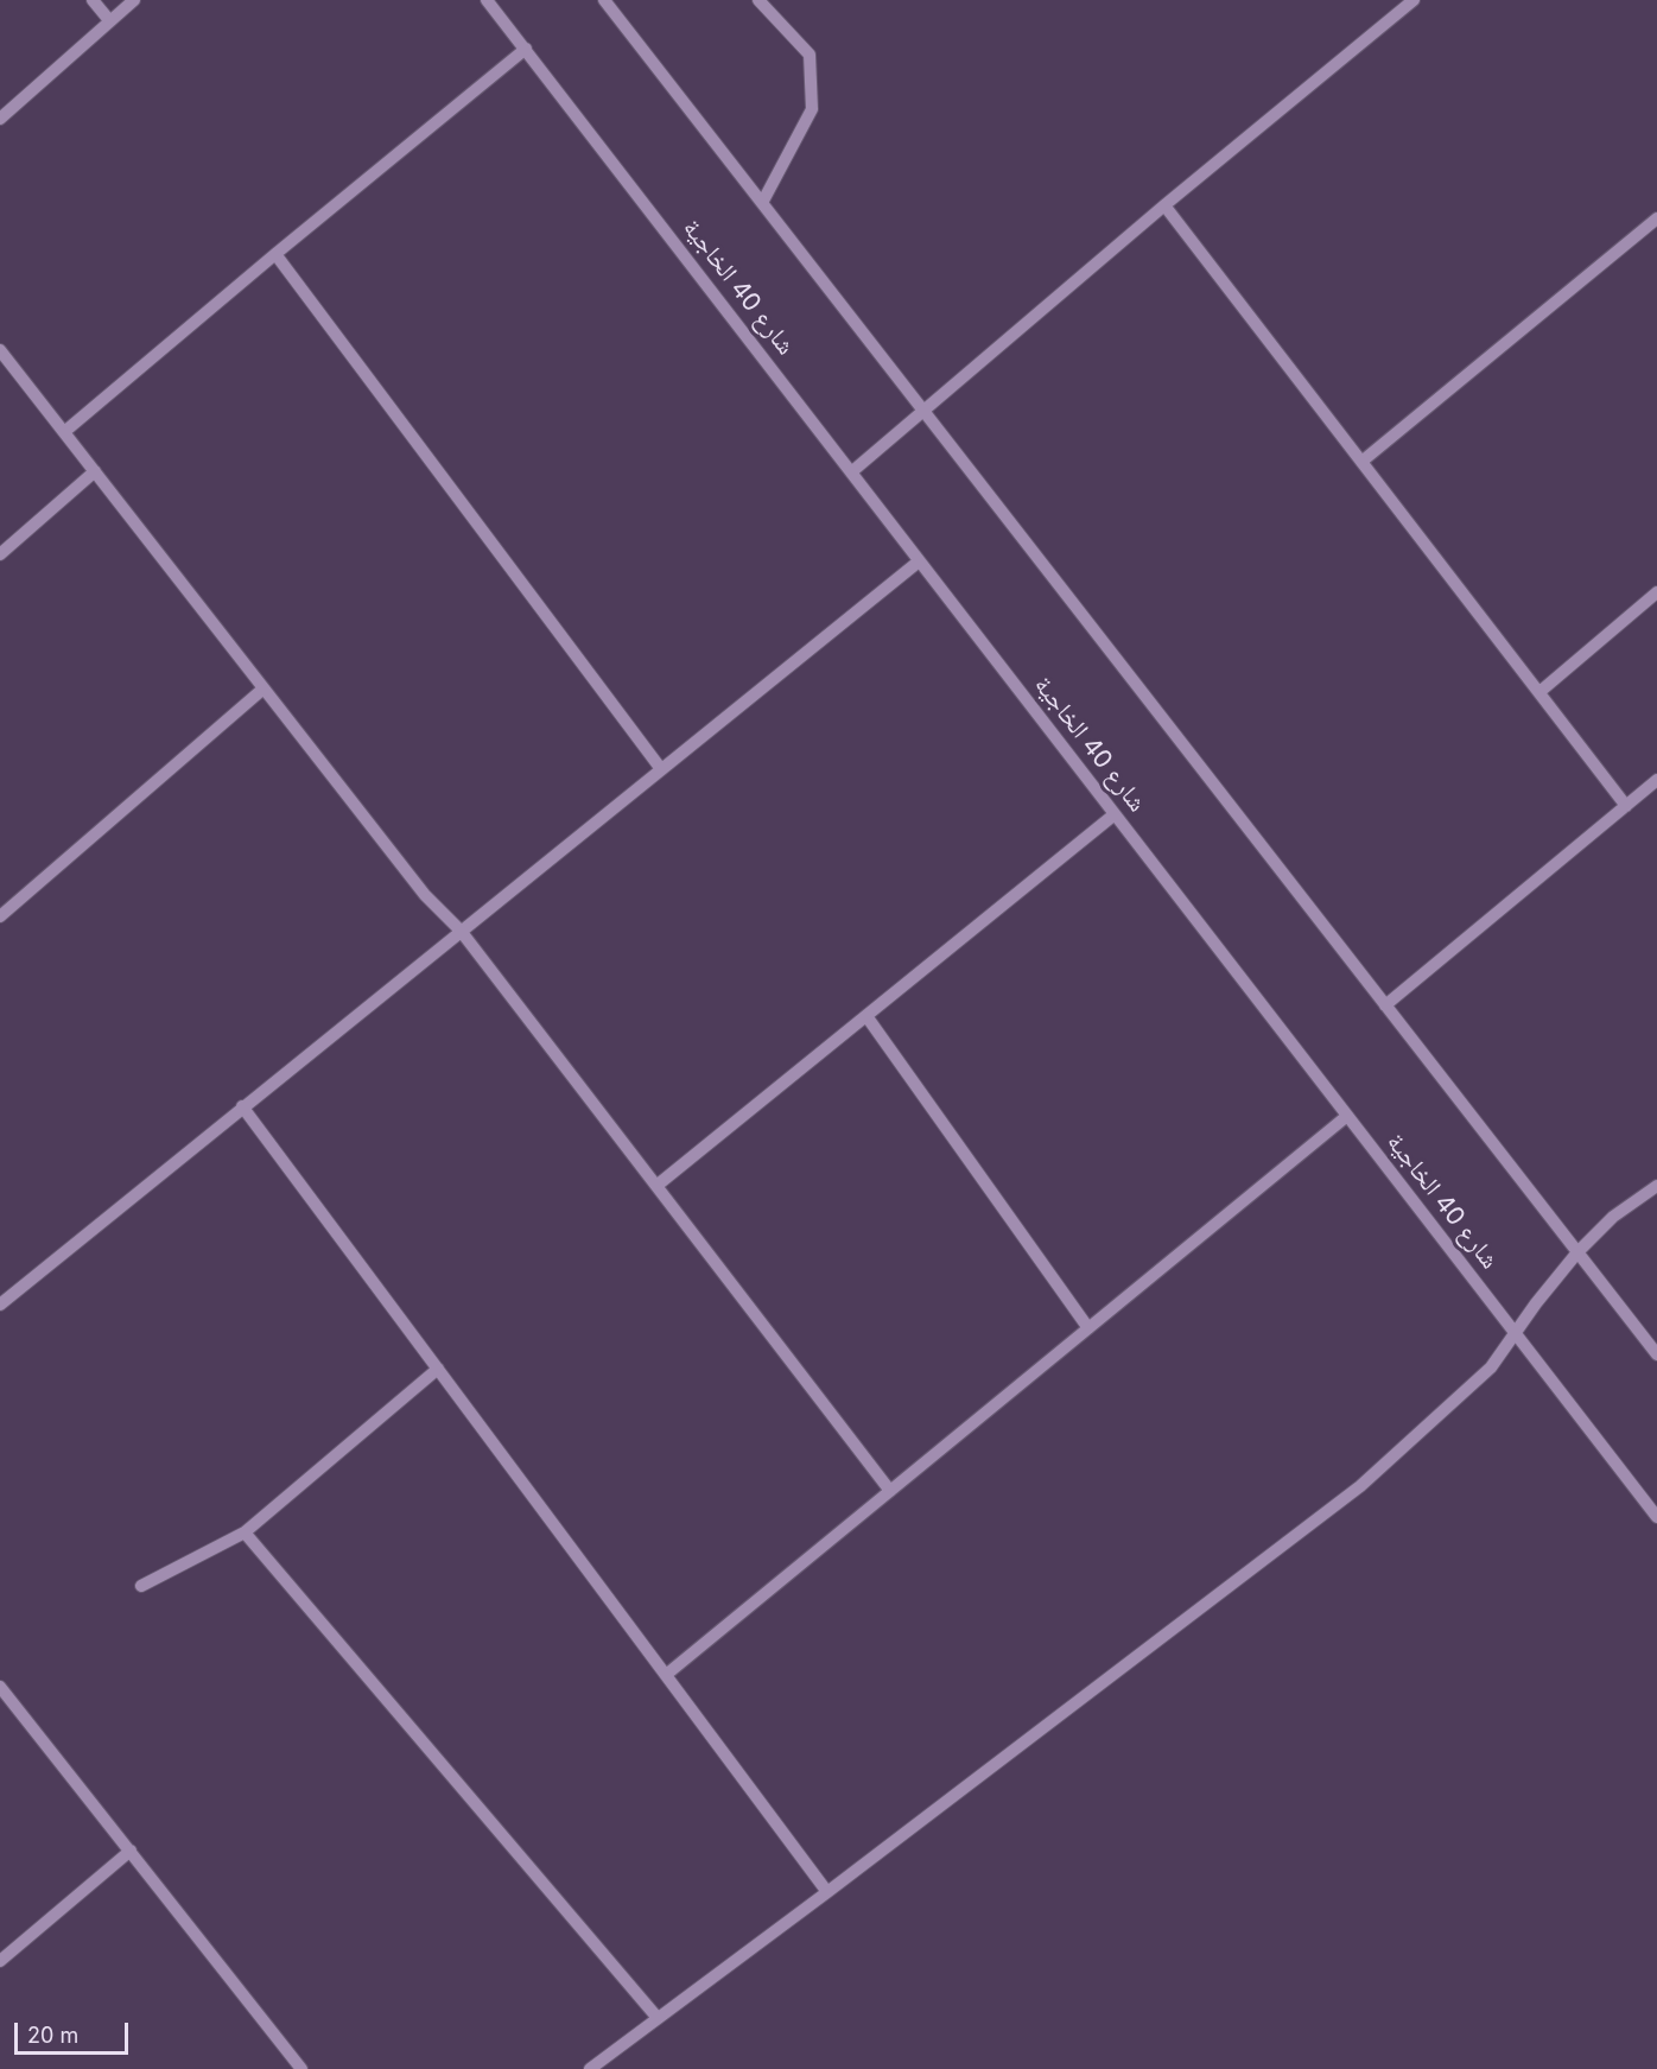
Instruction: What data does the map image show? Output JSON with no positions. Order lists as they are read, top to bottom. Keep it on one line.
{"streets":{"street":["شارع 40 الخاجية"]},"scale_bar":"20 m"}
